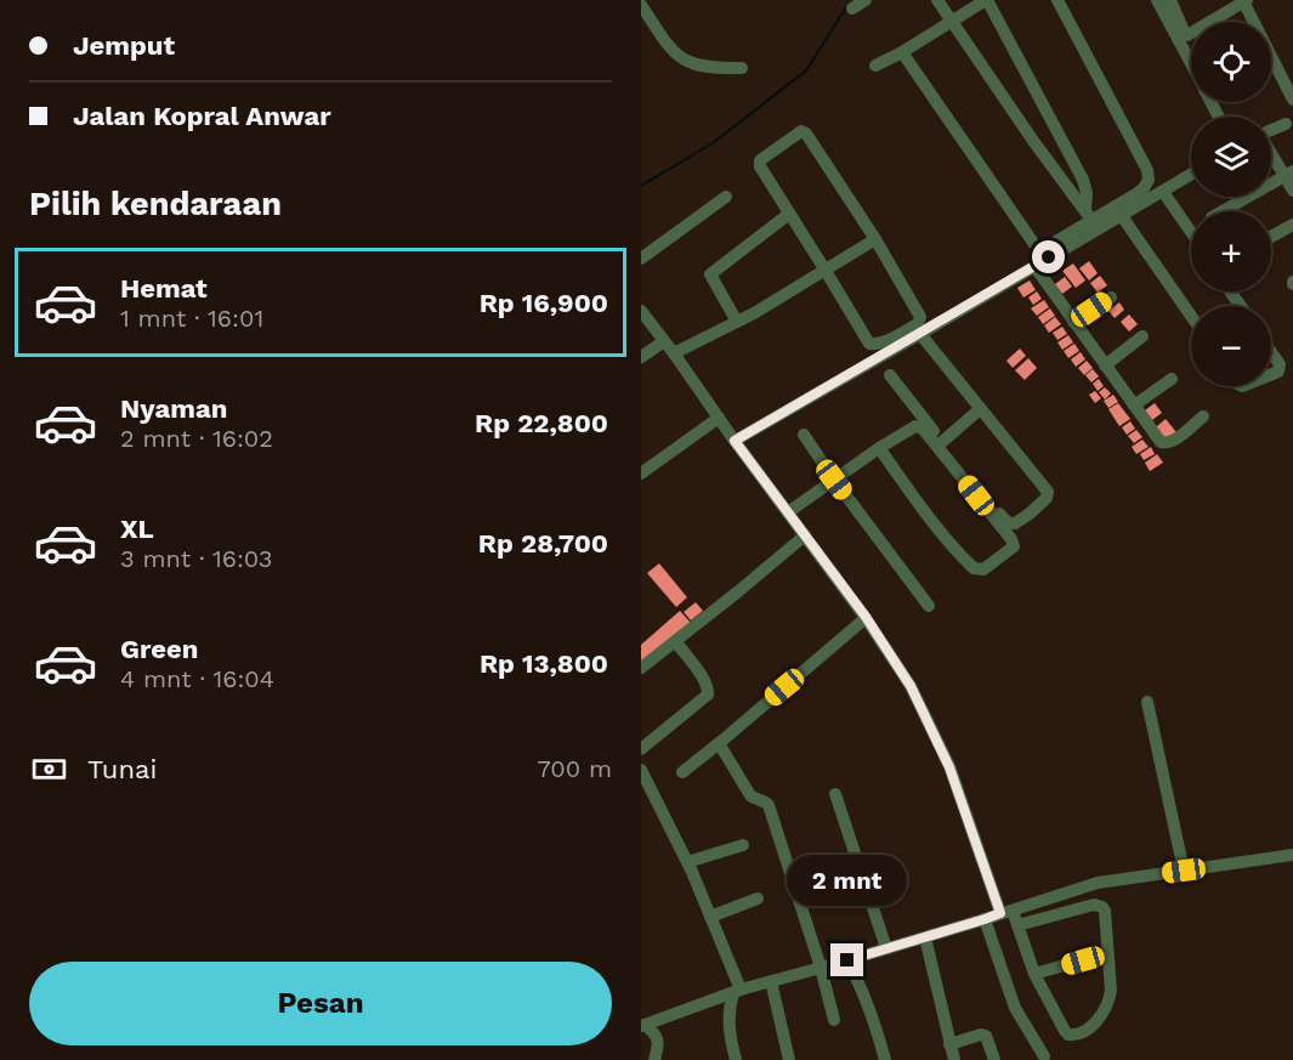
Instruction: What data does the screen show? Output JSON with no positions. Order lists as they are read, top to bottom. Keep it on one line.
{"page":{"banner":["Jemput","Jalan Kopral Anwar"],"map_buttons":["+","−"],"heading":"Pilih kendaraan","list":[{"name":"Hemat","note":"1 mnt · 16:01","value":"Rp 16,900"},{"name":"Nyaman","note":"2 mnt · 16:02","value":"Rp 22,800"},{"name":"XL","note":"3 mnt · 16:03","value":"Rp 28,700"},{"name":"Green","note":"4 mnt · 16:04","value":"Rp 13,800"}],"pay":["Tunai","700 m"],"bubble":"2 mnt","buttons":"Pesan"}}
